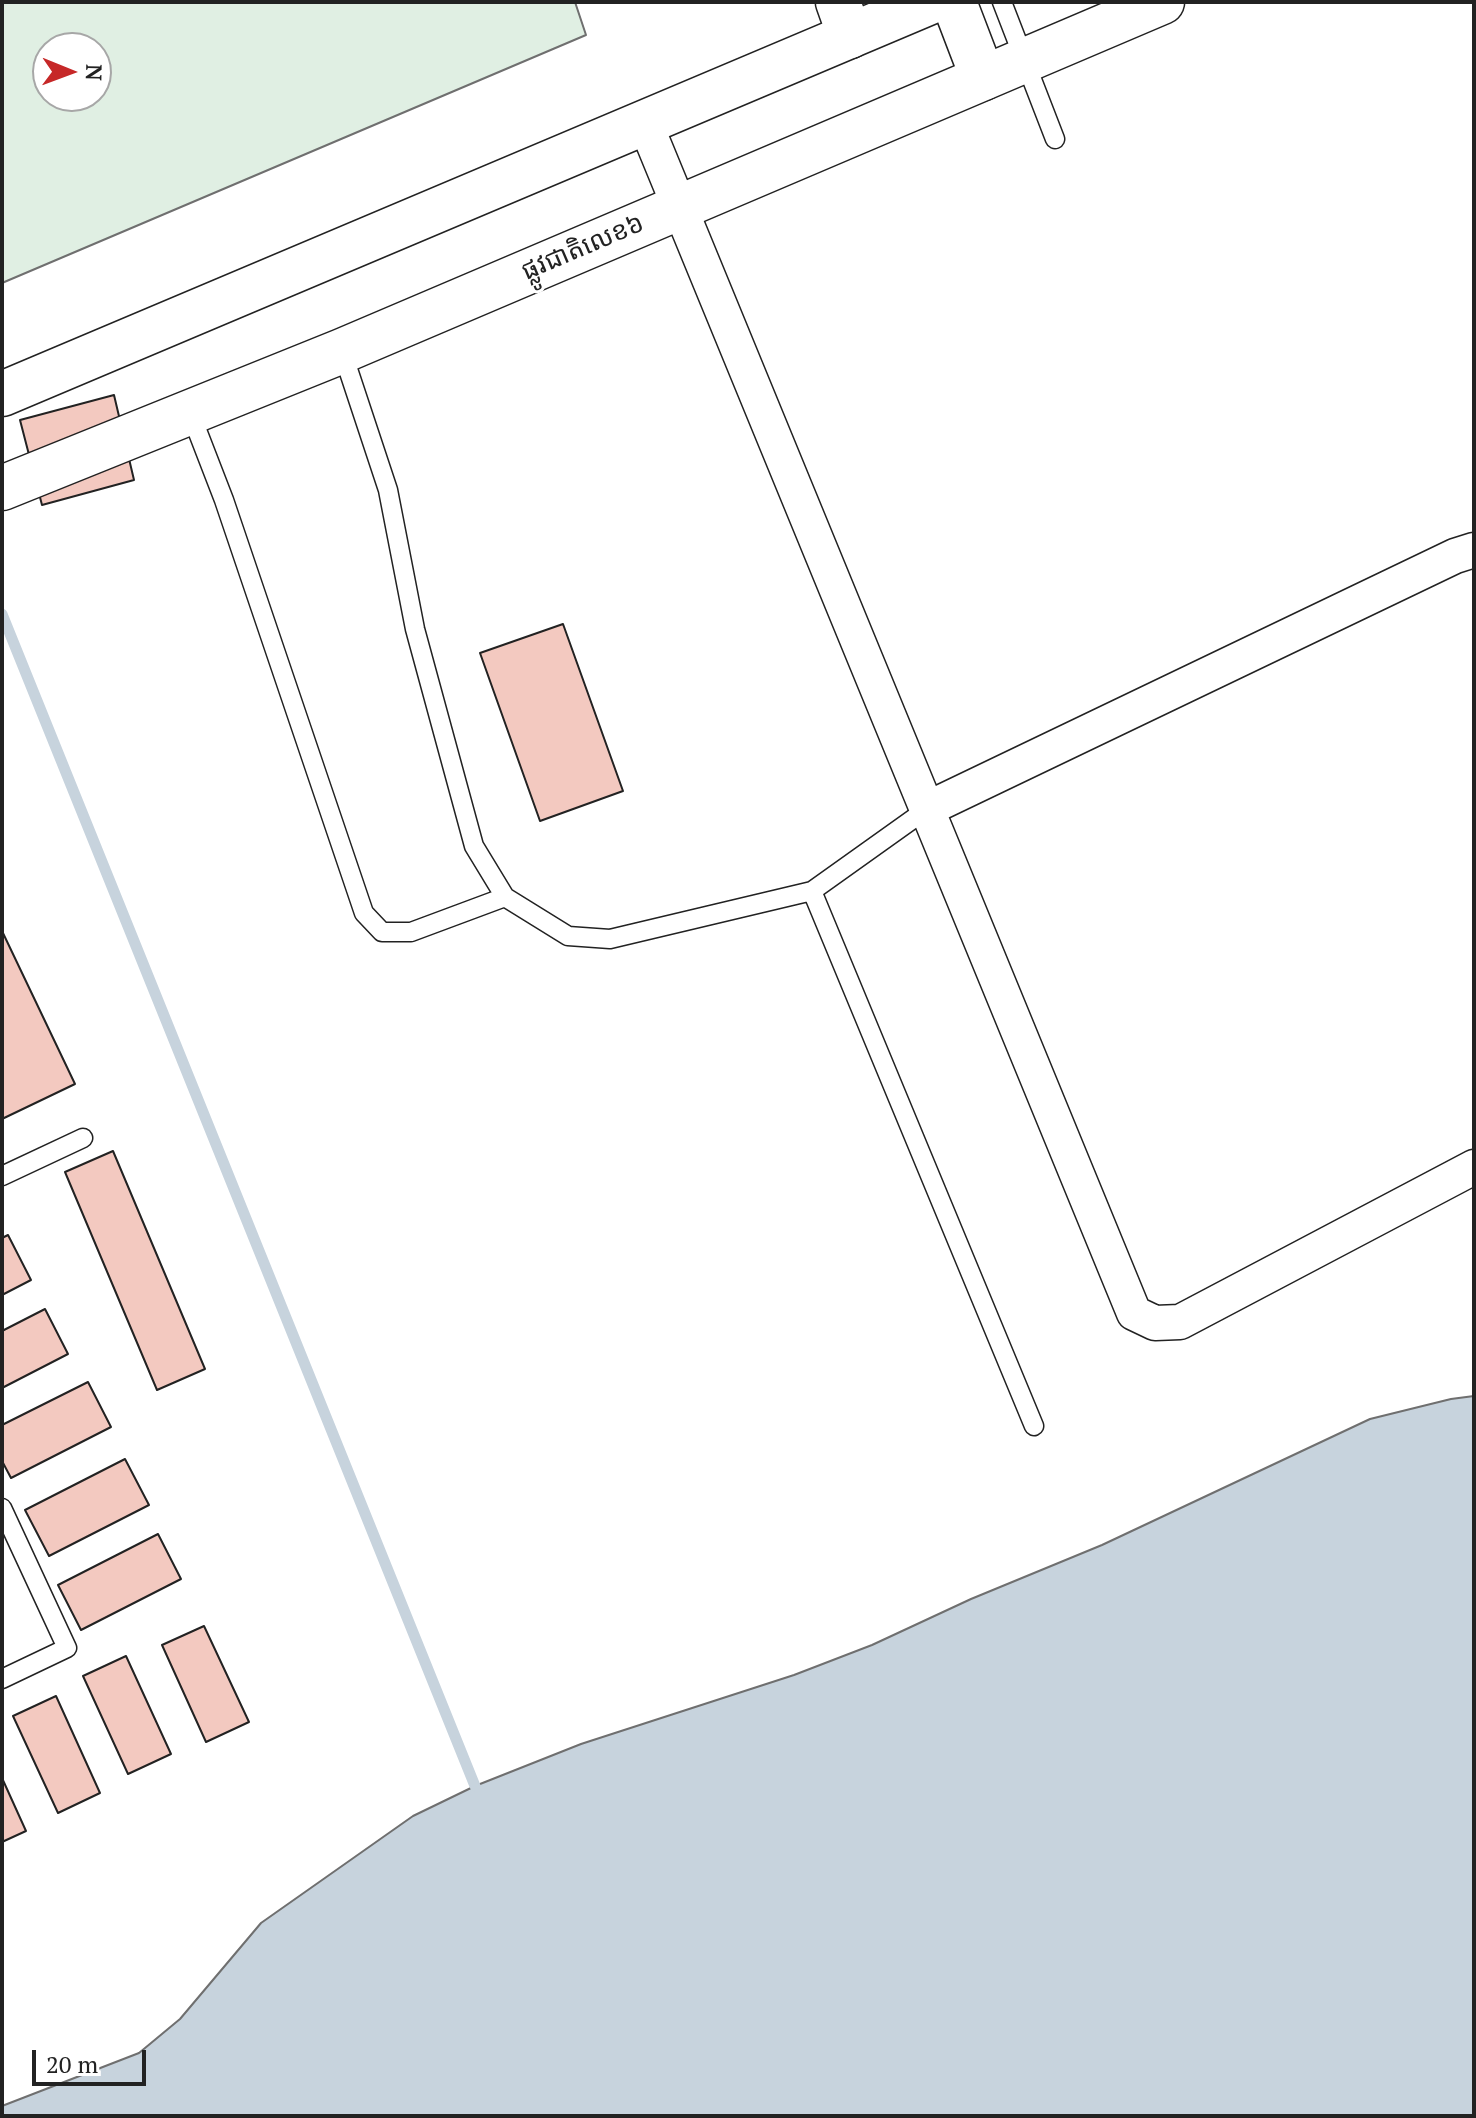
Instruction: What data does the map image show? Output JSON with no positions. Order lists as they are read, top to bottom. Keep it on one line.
{"streets":{"main road":["ផ្លូវជាតិលេខ៦"]},"scale_bar":"20 m","north":"right"}
